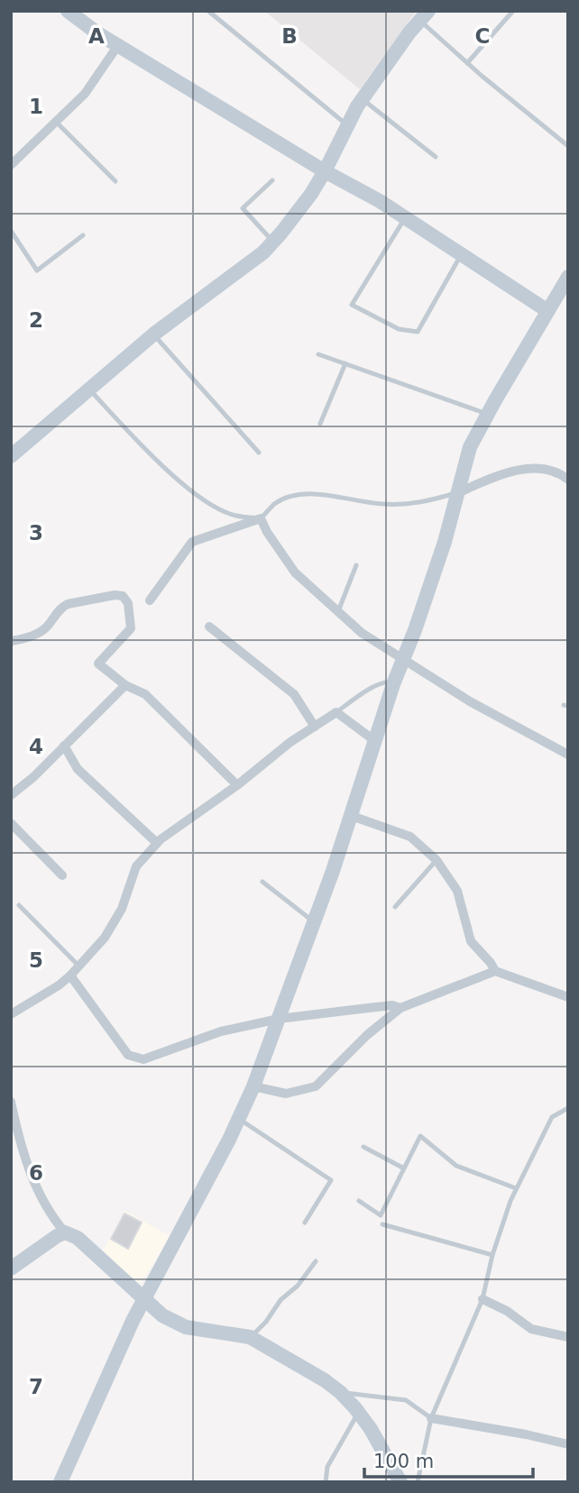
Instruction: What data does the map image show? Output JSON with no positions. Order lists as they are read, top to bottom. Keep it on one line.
{"scale_bar":"100 m","grid":{"columns":["A","B","C"],"rows":["1","2","3","4","5","6","7"]}}
